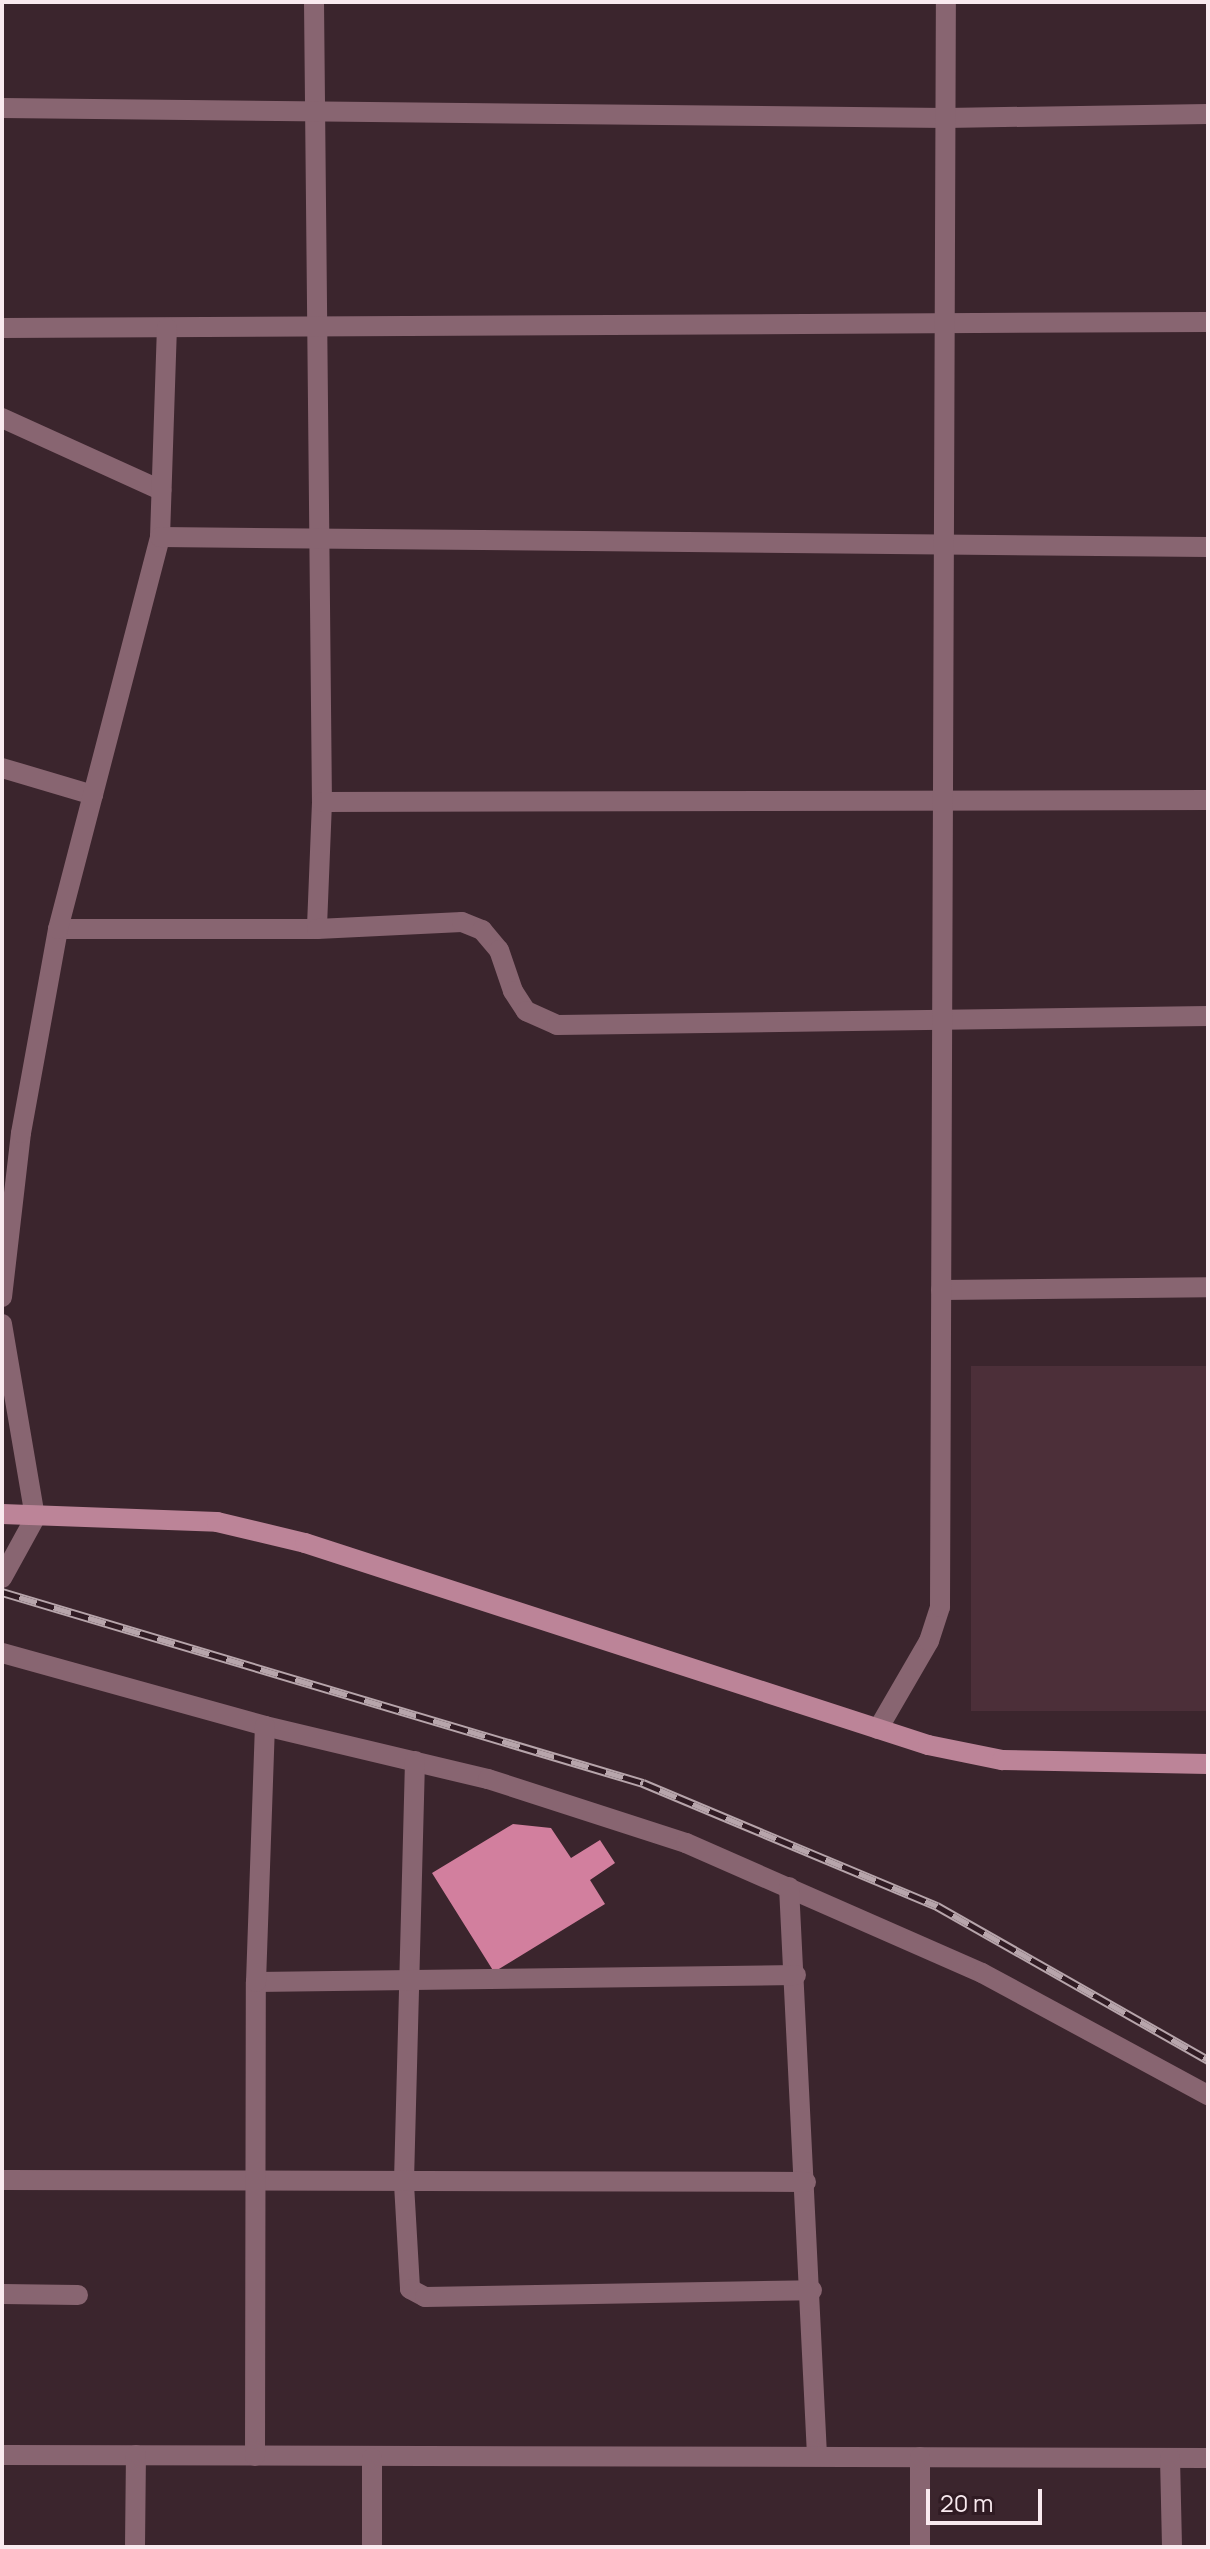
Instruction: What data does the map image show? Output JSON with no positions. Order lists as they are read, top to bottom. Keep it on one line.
{"scale_bar":"20 m"}
